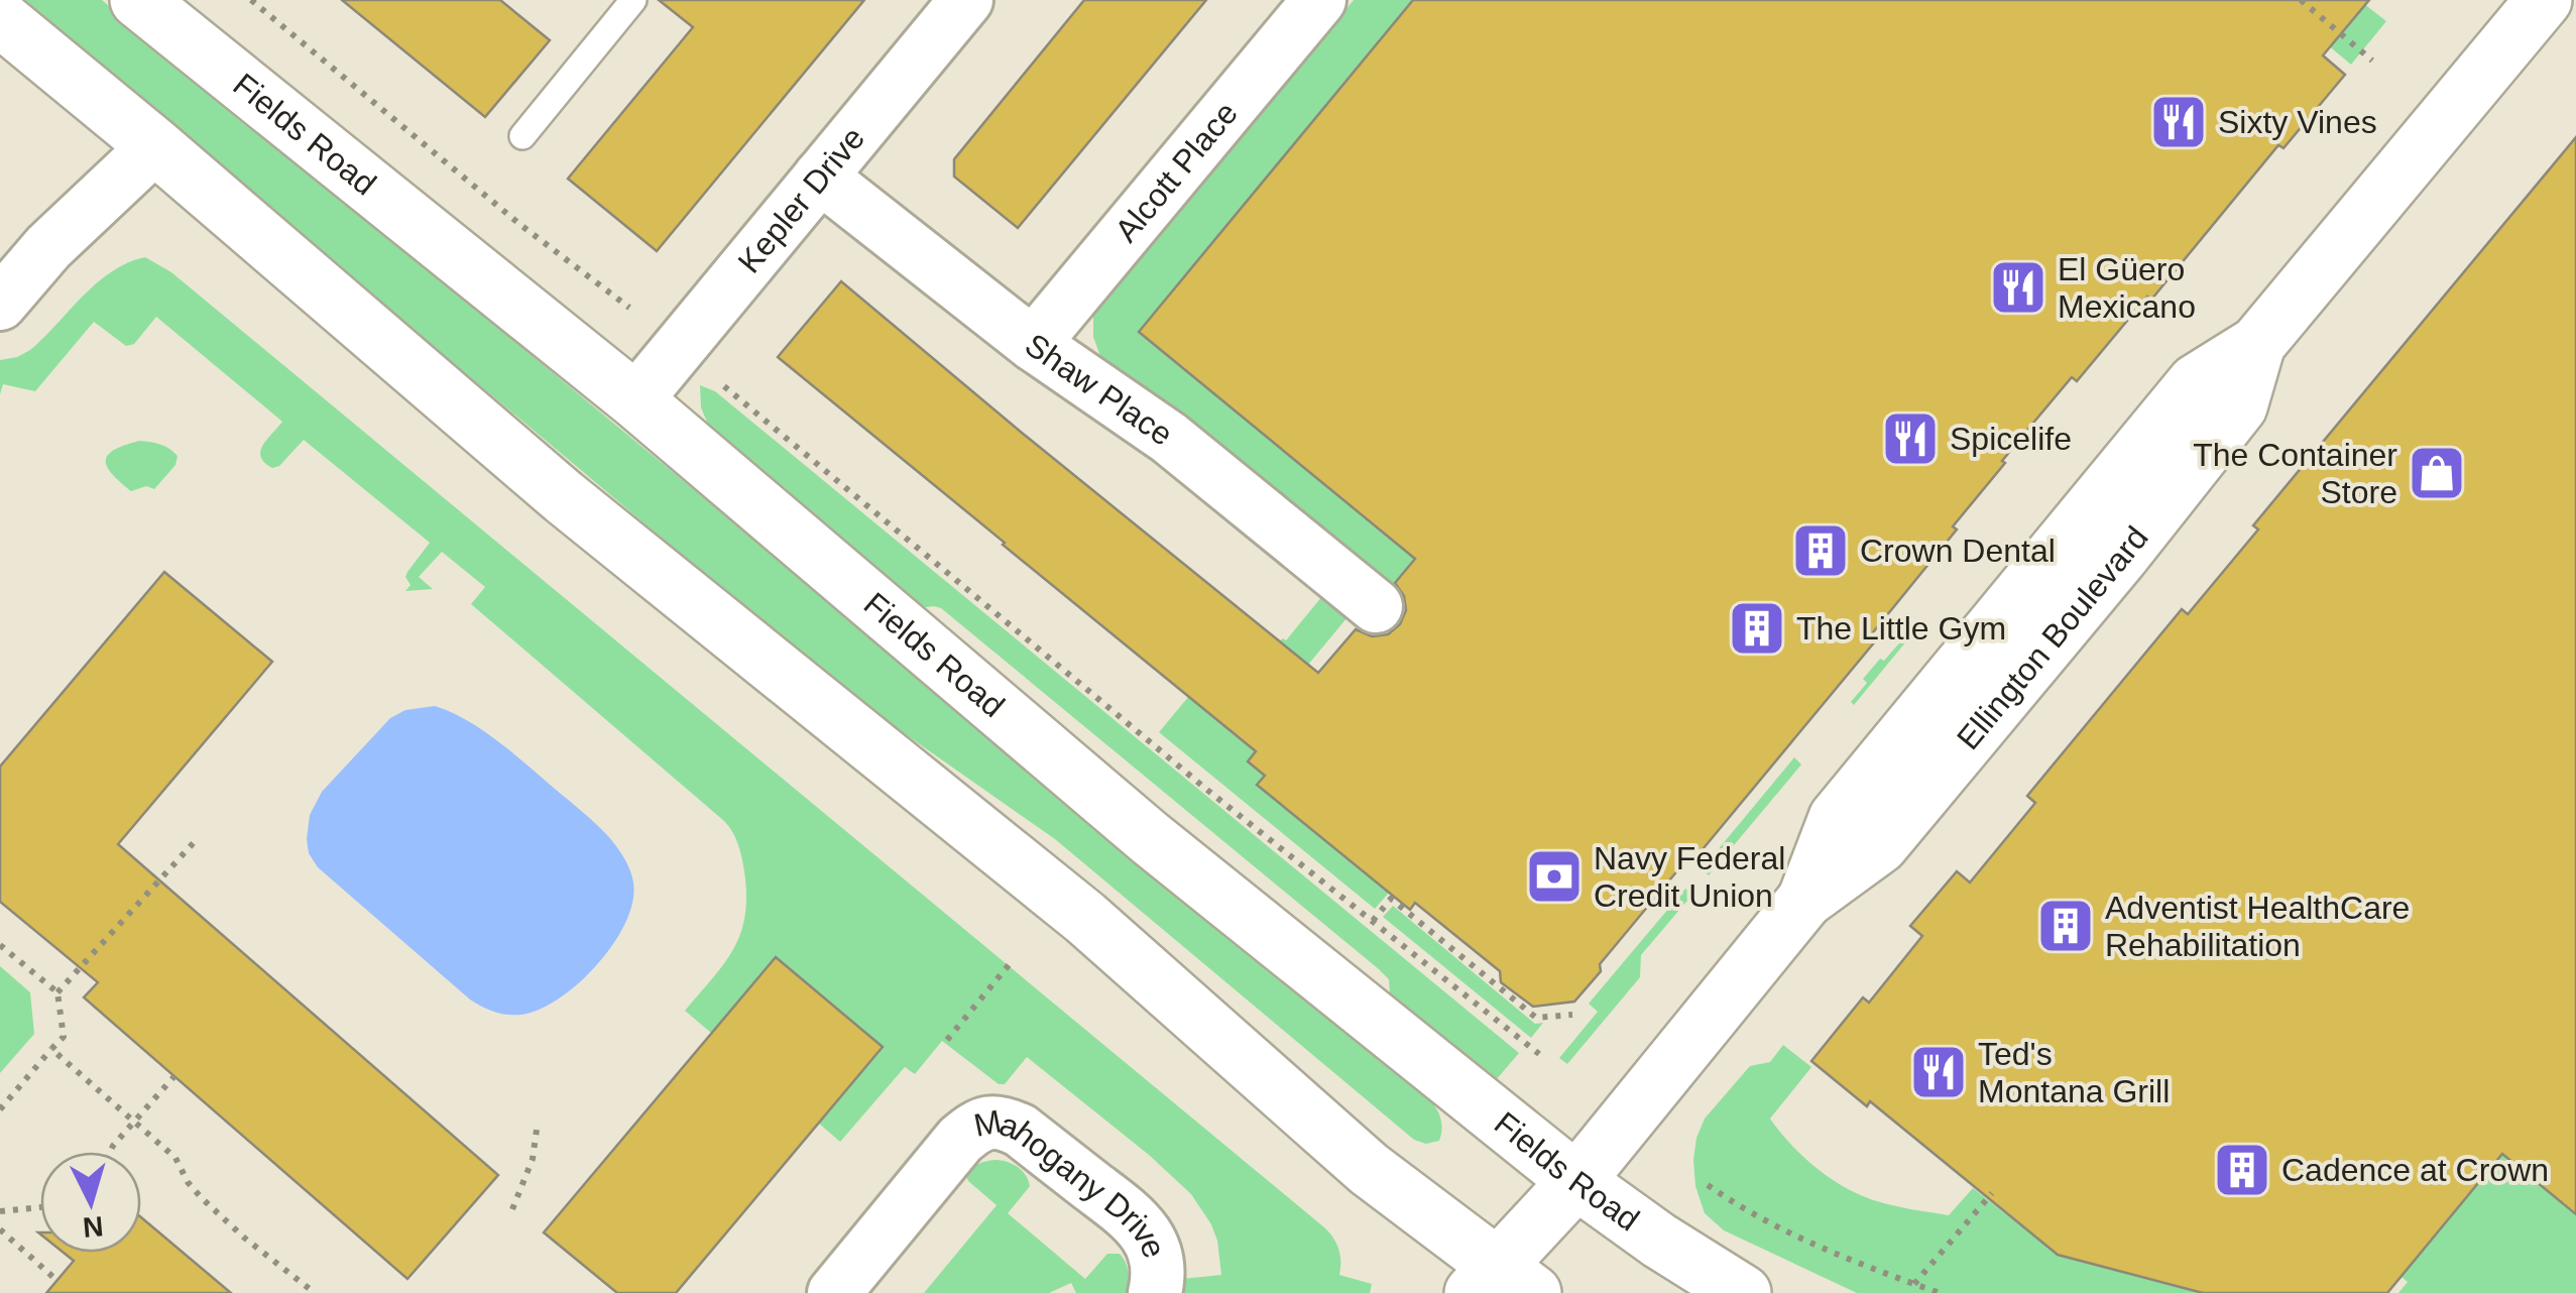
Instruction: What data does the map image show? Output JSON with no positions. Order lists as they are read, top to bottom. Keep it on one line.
{"streets":{"main road":["Fields Road","Ellington Boulevard"],"street":["Alcott Place","Kepler Drive","Shaw Place","Mahogany Drive"]},"crossings":[["Fields Road","Kepler Drive"],["Fields Road","Ellington Boulevard"],["Alcott Place","Shaw Place"],["Kepler Drive","Shaw Place"]],"places":{"restaurant":["Sixty Vines","El Güero Mexicano","Spicelife","Ted's Montana Grill"],"shop":["The Container Store"],"building":["Crown Dental","The Little Gym","Adventist HealthCare Rehabilitation","Cadence at Crown"],"bank":["Navy Federal Credit Union"]},"north":"bottom"}
